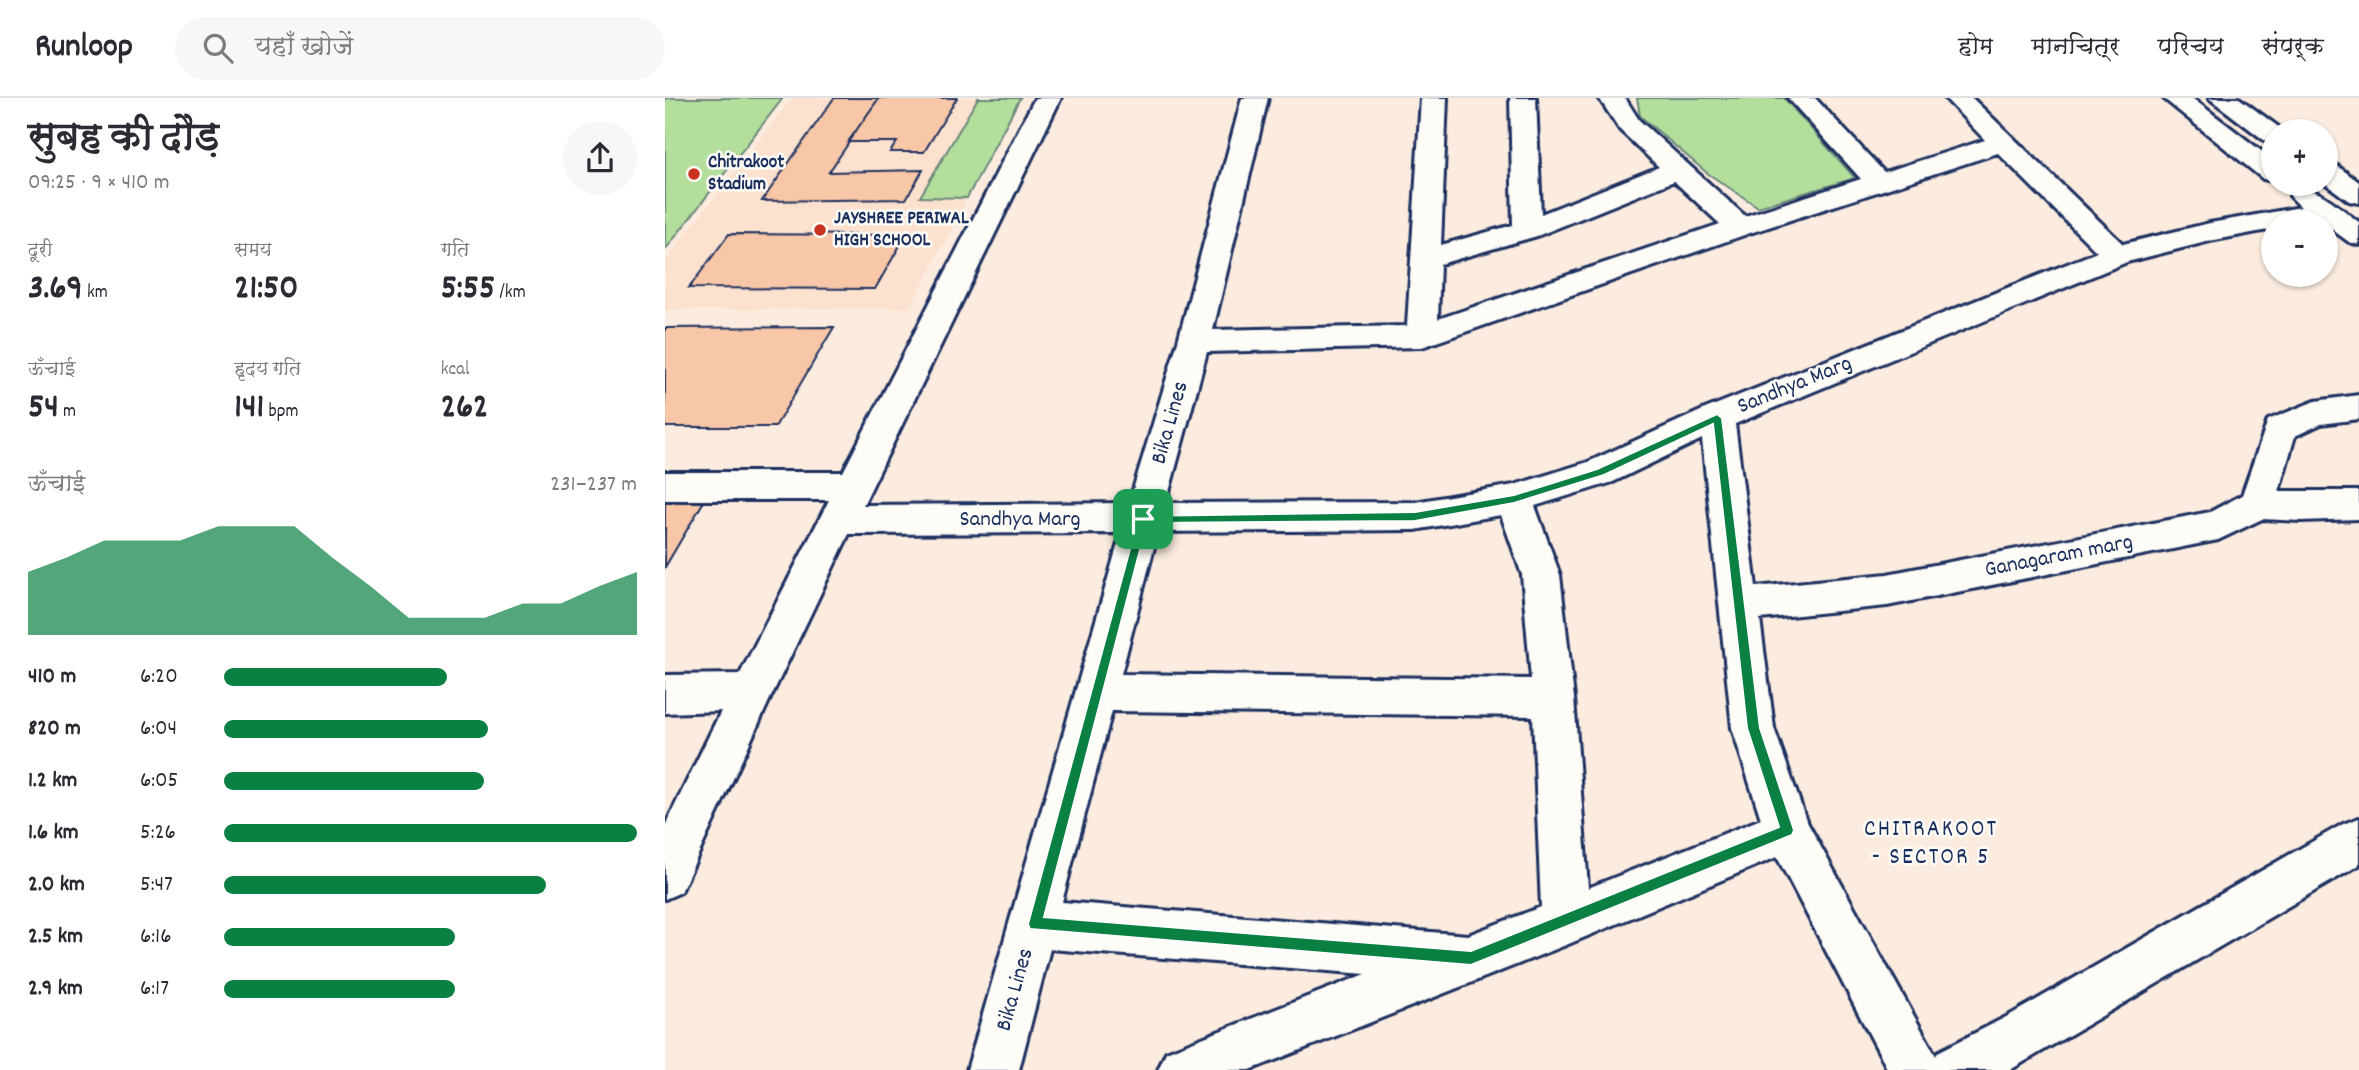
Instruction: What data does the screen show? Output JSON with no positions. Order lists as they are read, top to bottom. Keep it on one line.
{"streets":{"street":["Sandhya Marg","Bika Lines","Ganagaram marg"]},"crossings":[["Sandhya Marg","Bika Lines"]],"districts":["CHITRAKOOT - SECTOR 5"],"places":["Chitrakoot Stadium","JAYSHREE PERIWAL HIGH SCHOOL"],"page":{"header":"Runloop","search":"यहाँ खोजें","nav":["होम","मानचित्र","परिचय","संपर्क"],"heading":["सुबह की दौड़","09:25 · 9 × 410 m"],"map_buttons":["+","−"],"stats":[["दूरी","3.69 km"],["समय","21:50"],["गति","5:55 /km"],["ऊँचाई","54 m"],["हृदय गति","141 bpm"],["kcal","262"]],"chart":["ऊँचाई","231–237 m"],"list":[{"name":"410 m","note":"6:20"},{"name":"820 m","note":"6:04"},{"name":"1.2 km","note":"6:05"},{"name":"1.6 km","note":"5:26"},{"name":"2.0 km","note":"5:47"},{"name":"2.5 km","note":"6:16"},{"name":"2.9 km","note":"6:17"}]}}
